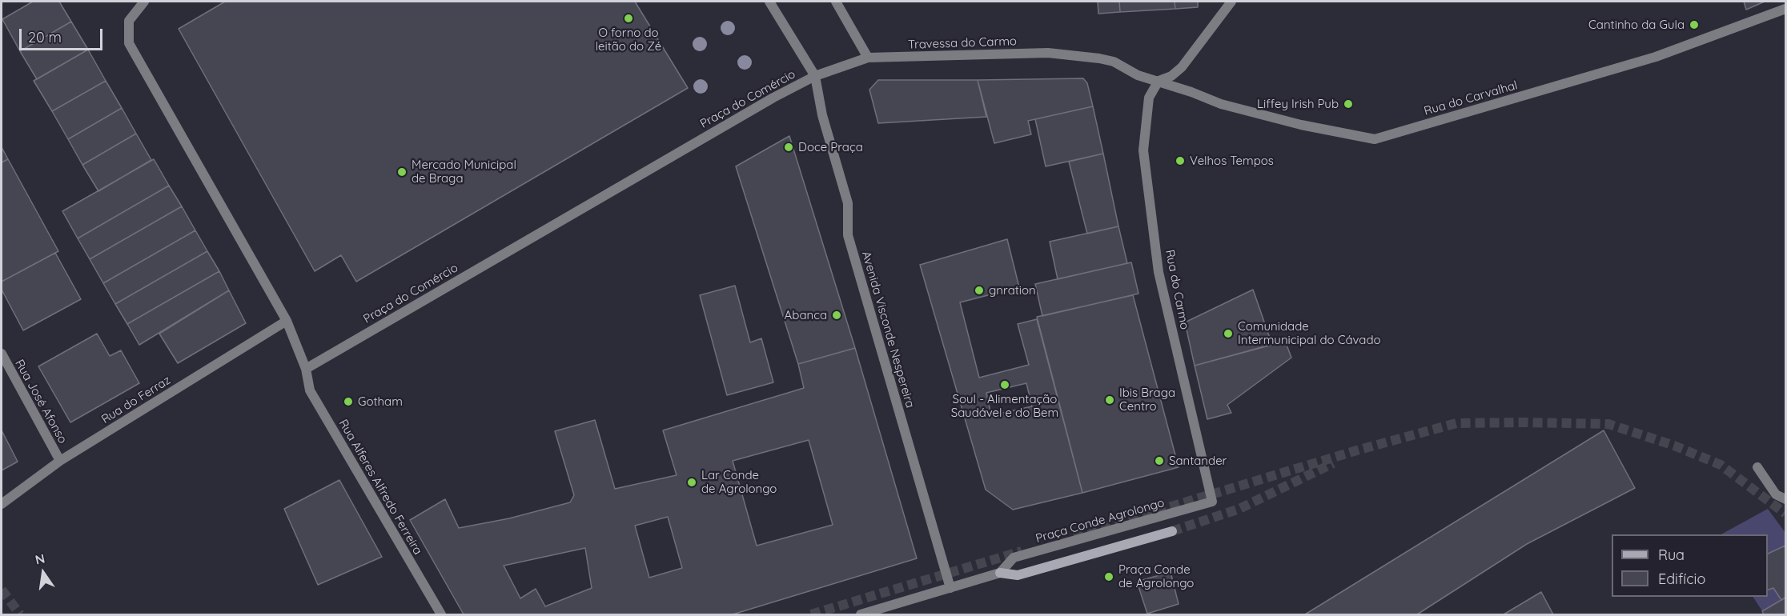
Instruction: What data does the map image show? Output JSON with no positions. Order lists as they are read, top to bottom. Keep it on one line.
{"streets":{"street":["Travessa do Carmo","Rua do Carvalhal","Praça do Comércio","Rua do Carmo","Avenida Visconde Nespereira","Rua do Ferraz","Rua José Afonso","Rua Alferes Alfredo Ferreira","Praça Conde Agrolongo"]},"crossings":[["Travessa do Carmo","Rua do Carvalhal"],["Travessa do Carmo","Praça do Comércio"],["Travessa do Carmo","Avenida Visconde Nespereira"],["Rua do Carvalhal","Rua do Carmo"],["Praça do Comércio","Avenida Visconde Nespereira"],["Praça do Comércio","Rua Alferes Alfredo Ferreira"],["Rua do Carmo","Praça Conde Agrolongo"],["Rua do Ferraz","Rua José Afonso"]],"places":["O forno do leitão do Zé","Cantinho da Gula","Liffey Irish Pub","Doce Praça","Velhos Tempos","Mercado Municipal de Braga","gnration","Abanca","Comunidade Intermunicipal do Cávado","Soul - Alimentação Saudável e do Bem","Ibis Braga Centro","Gotham","Santander","Lar Conde de Agrolongo","Praça Conde de Agrolongo"],"legend":["Rua","Edifício"],"scale_bar":"20 m","north":"top"}
